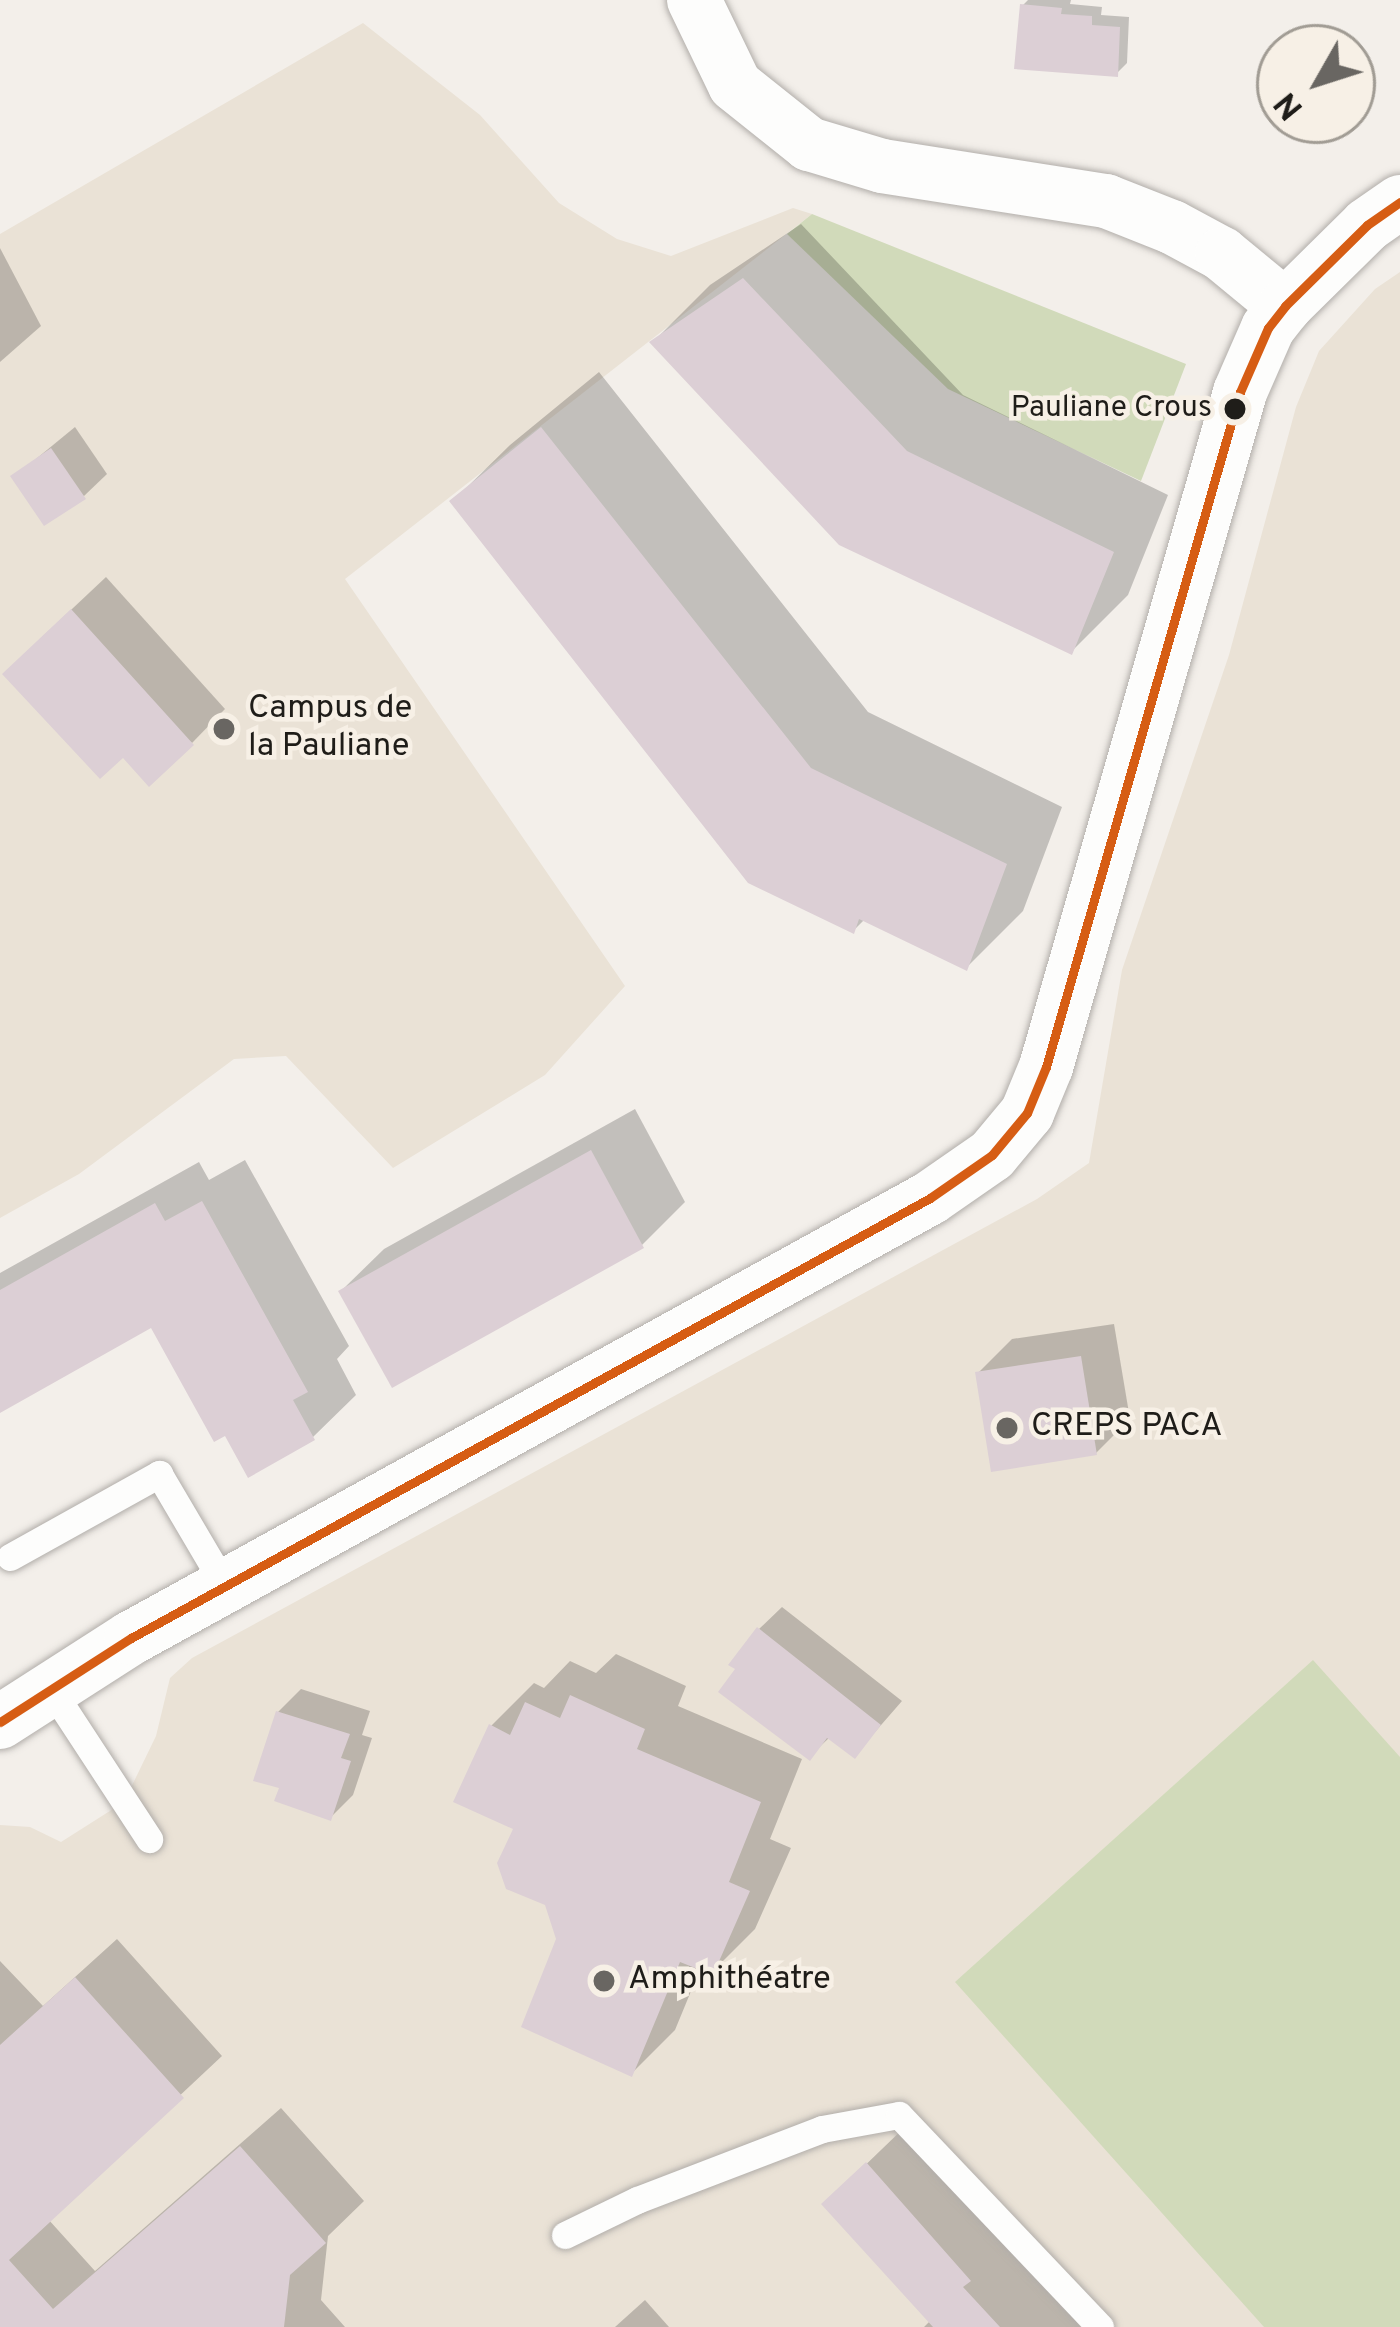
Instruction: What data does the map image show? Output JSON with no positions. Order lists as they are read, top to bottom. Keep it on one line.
{"places":["Pauliane Crous","Campus de la Pauliane","CREPS PACA","Amphithéatre"],"north":"bottom left"}
